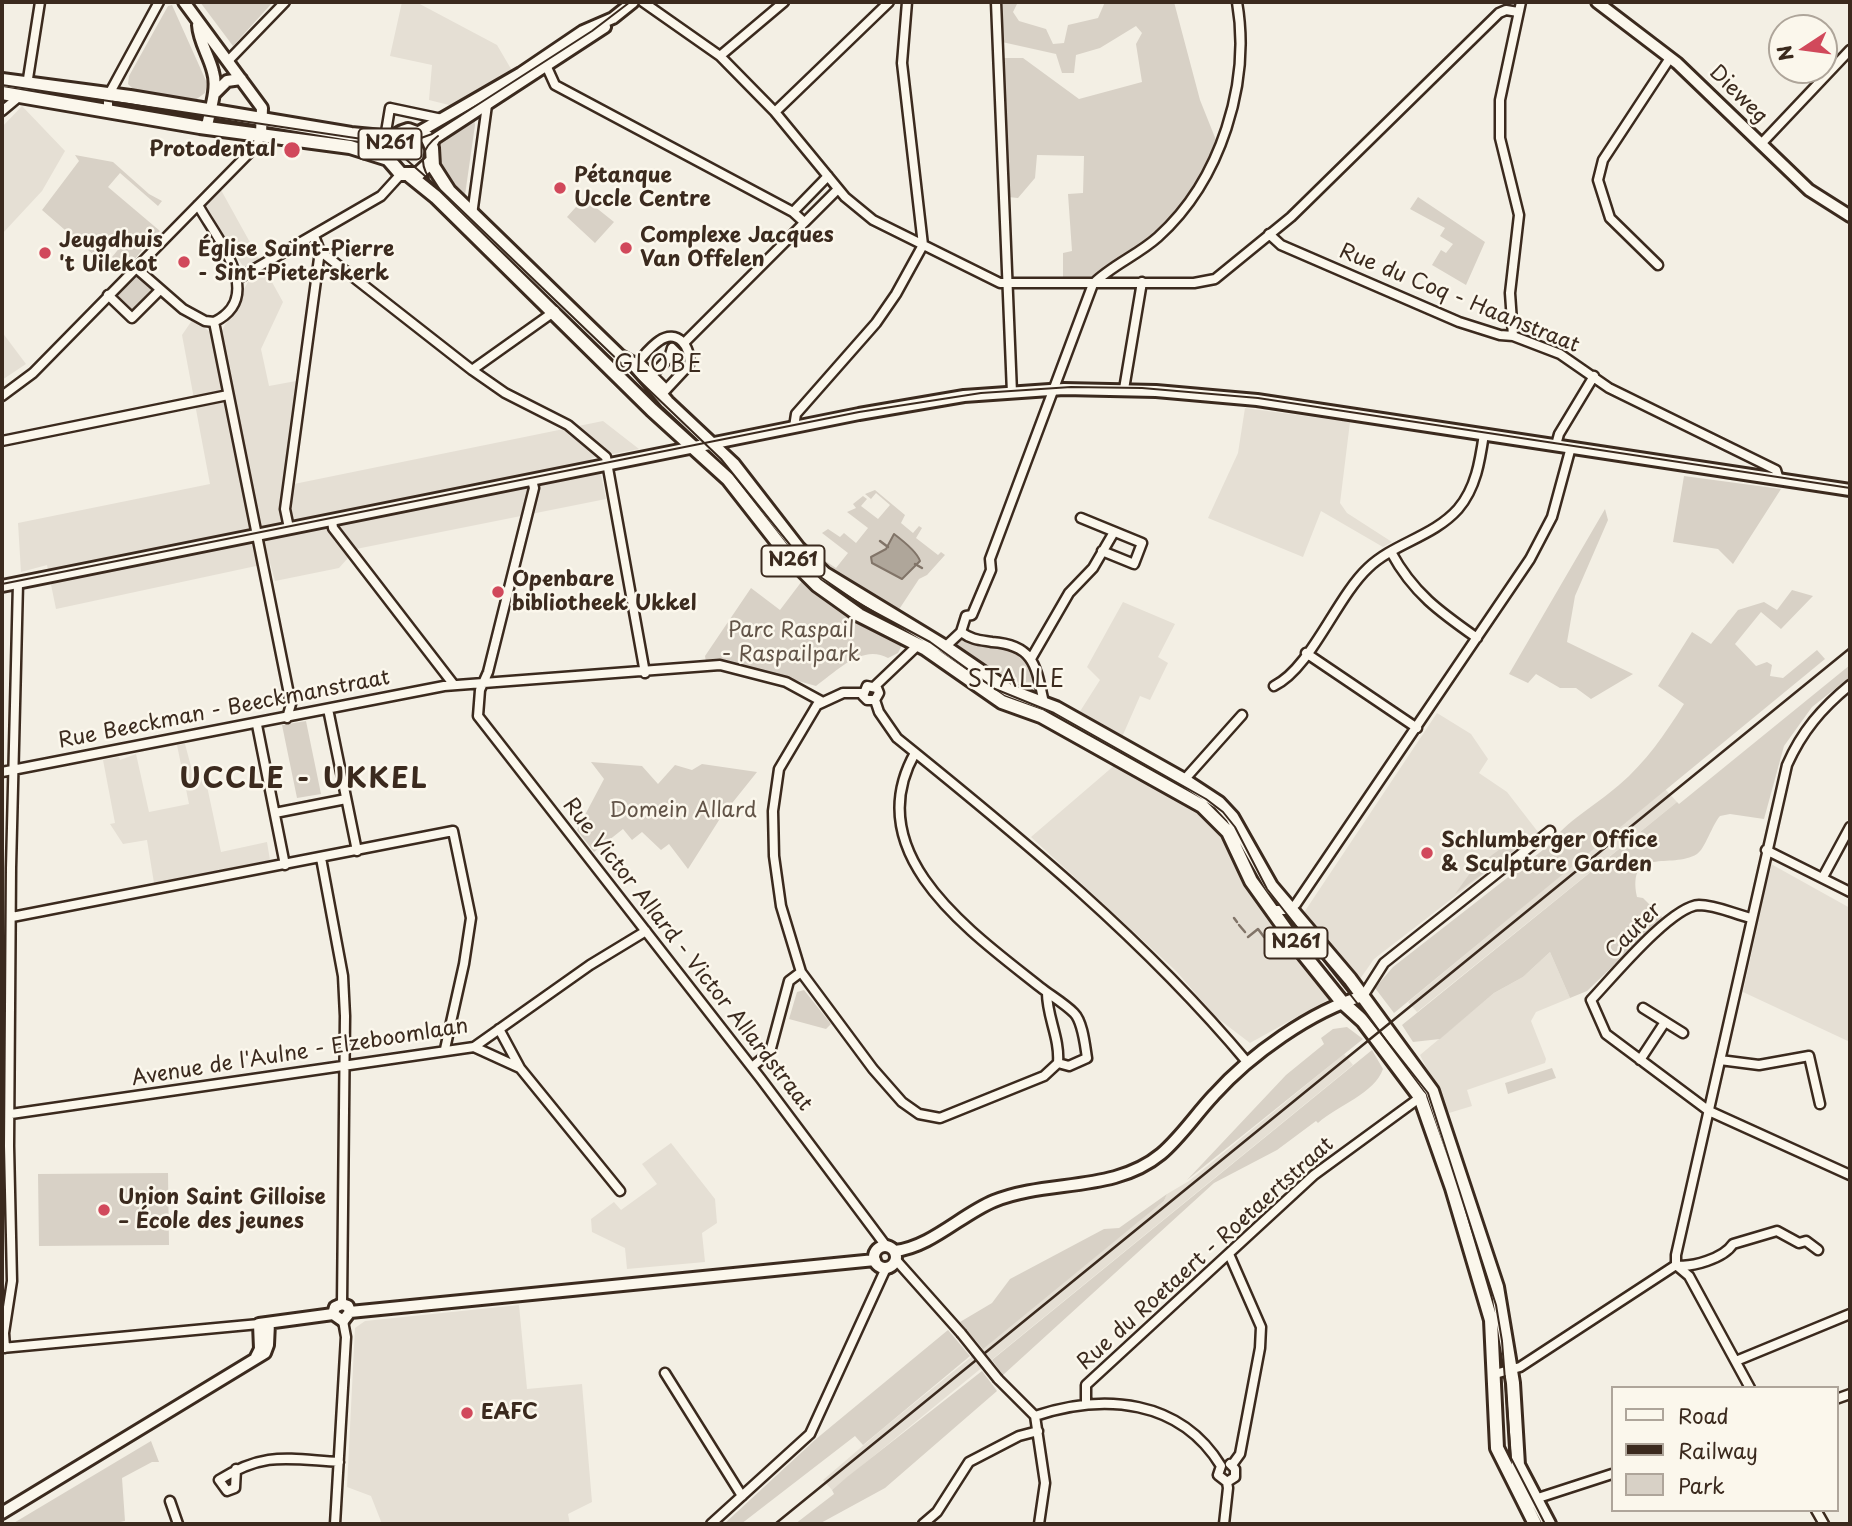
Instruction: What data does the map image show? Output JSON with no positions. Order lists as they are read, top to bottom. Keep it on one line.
{"streets":{"main road":["N261"],"street":["Dieweg","Rue du Coq - Haanstraat","Rue Beeckman - Beeckmanstraat","Cauter","Rue Victor Allard - Victor Allardstraat","Avenue de l'Aulne - Elzeboomlaan","Rue du Roetaert - Roetaertstraat"]},"crossings":[["N261","Rue du Roetaert - Roetaertstraat"],["Rue Beeckman - Beeckmanstraat","Rue Victor Allard - Victor Allardstraat"],["Rue Victor Allard - Victor Allardstraat","Avenue de l'Aulne - Elzeboomlaan"]],"districts":["GLOBE","STALLE","UCCLE - UKKEL"],"parks":["Parc Raspail - Raspailpark","Domein Allard"],"places":["Protodental","Pétanque Uccle Centre","Complexe Jacques Van Offelen","Jeugdhuis 't Uilekot","Église Saint-Pierre - Sint-Pieterskerk","Openbare bibliotheek Ukkel","Schlumberger Office & Sculpture Garden","Union Saint Gilloise – École des jeunes","EAFC"],"legend":["Road","Railway","Park"],"north":"left"}
